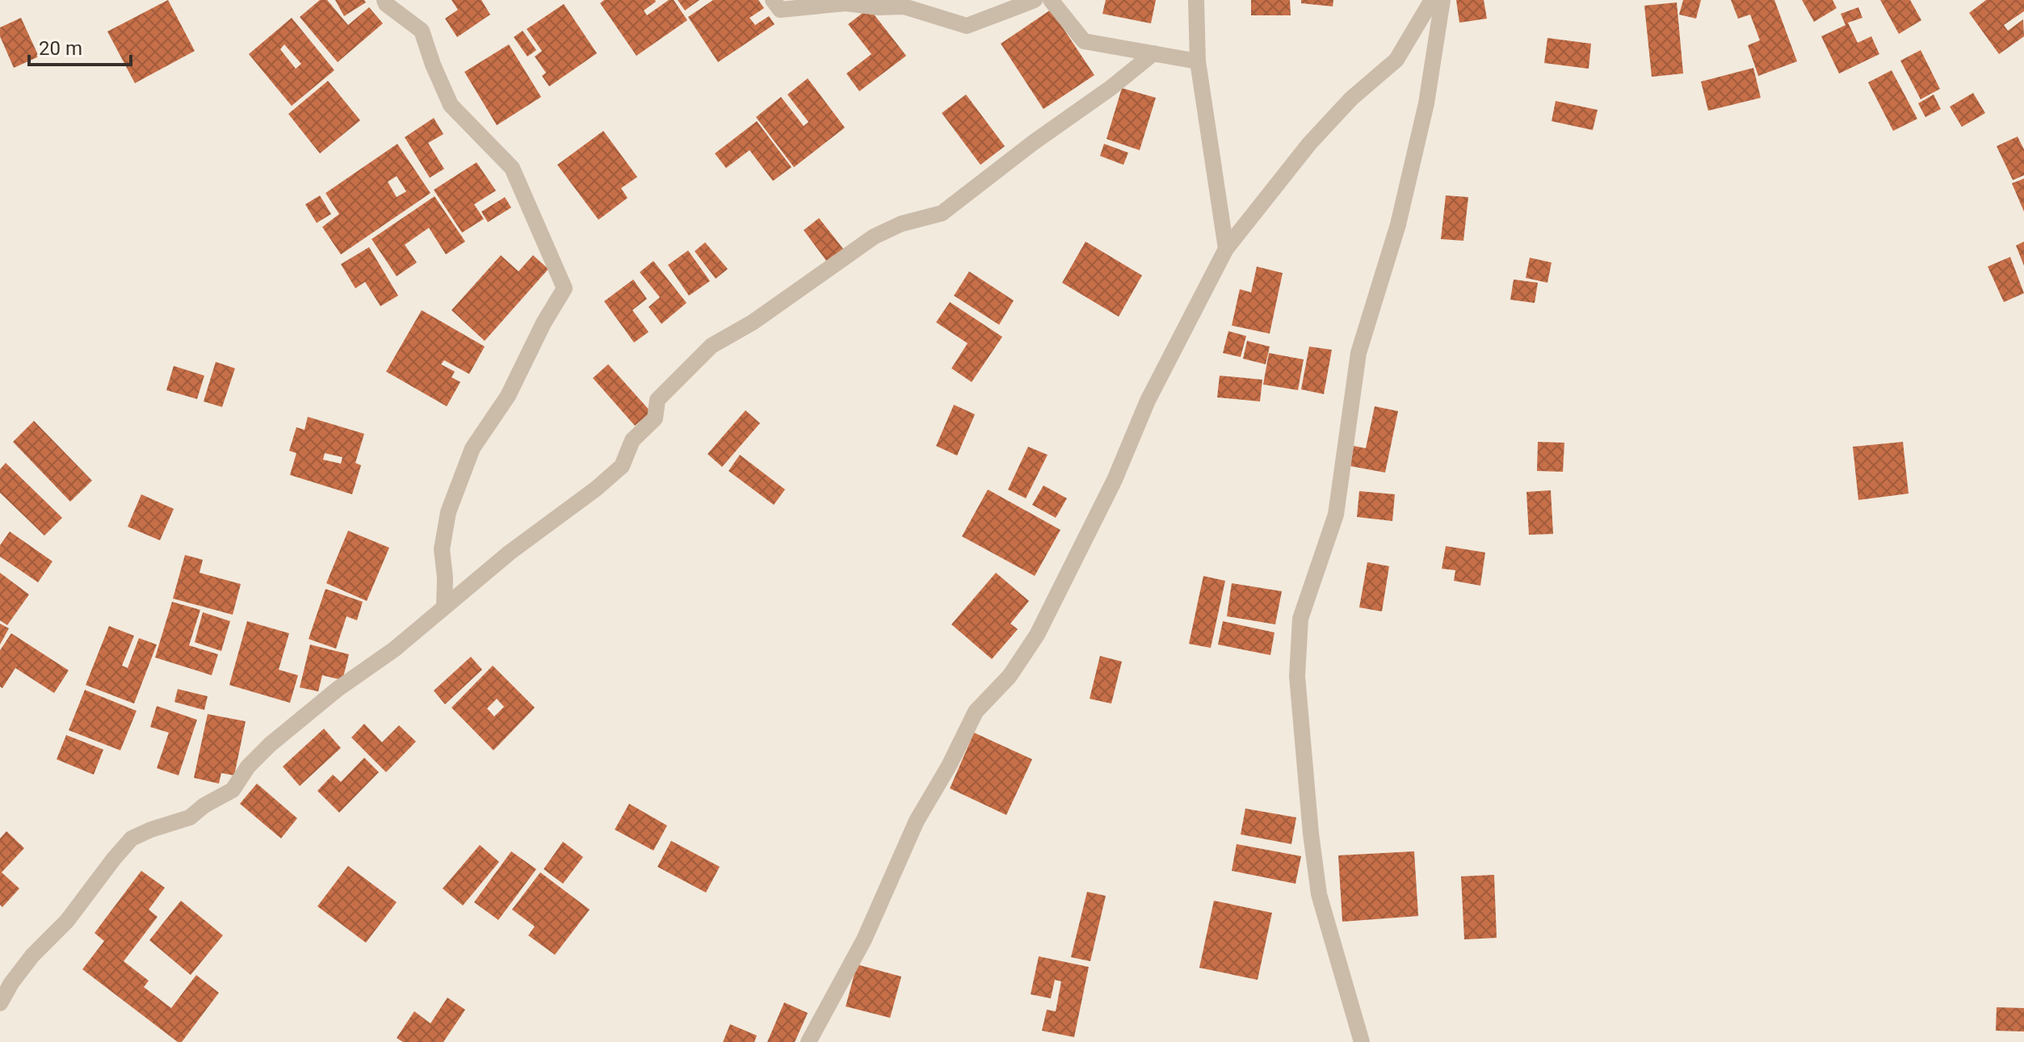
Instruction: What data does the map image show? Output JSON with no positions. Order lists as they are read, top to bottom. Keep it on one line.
{"scale_bar":"20 m"}
